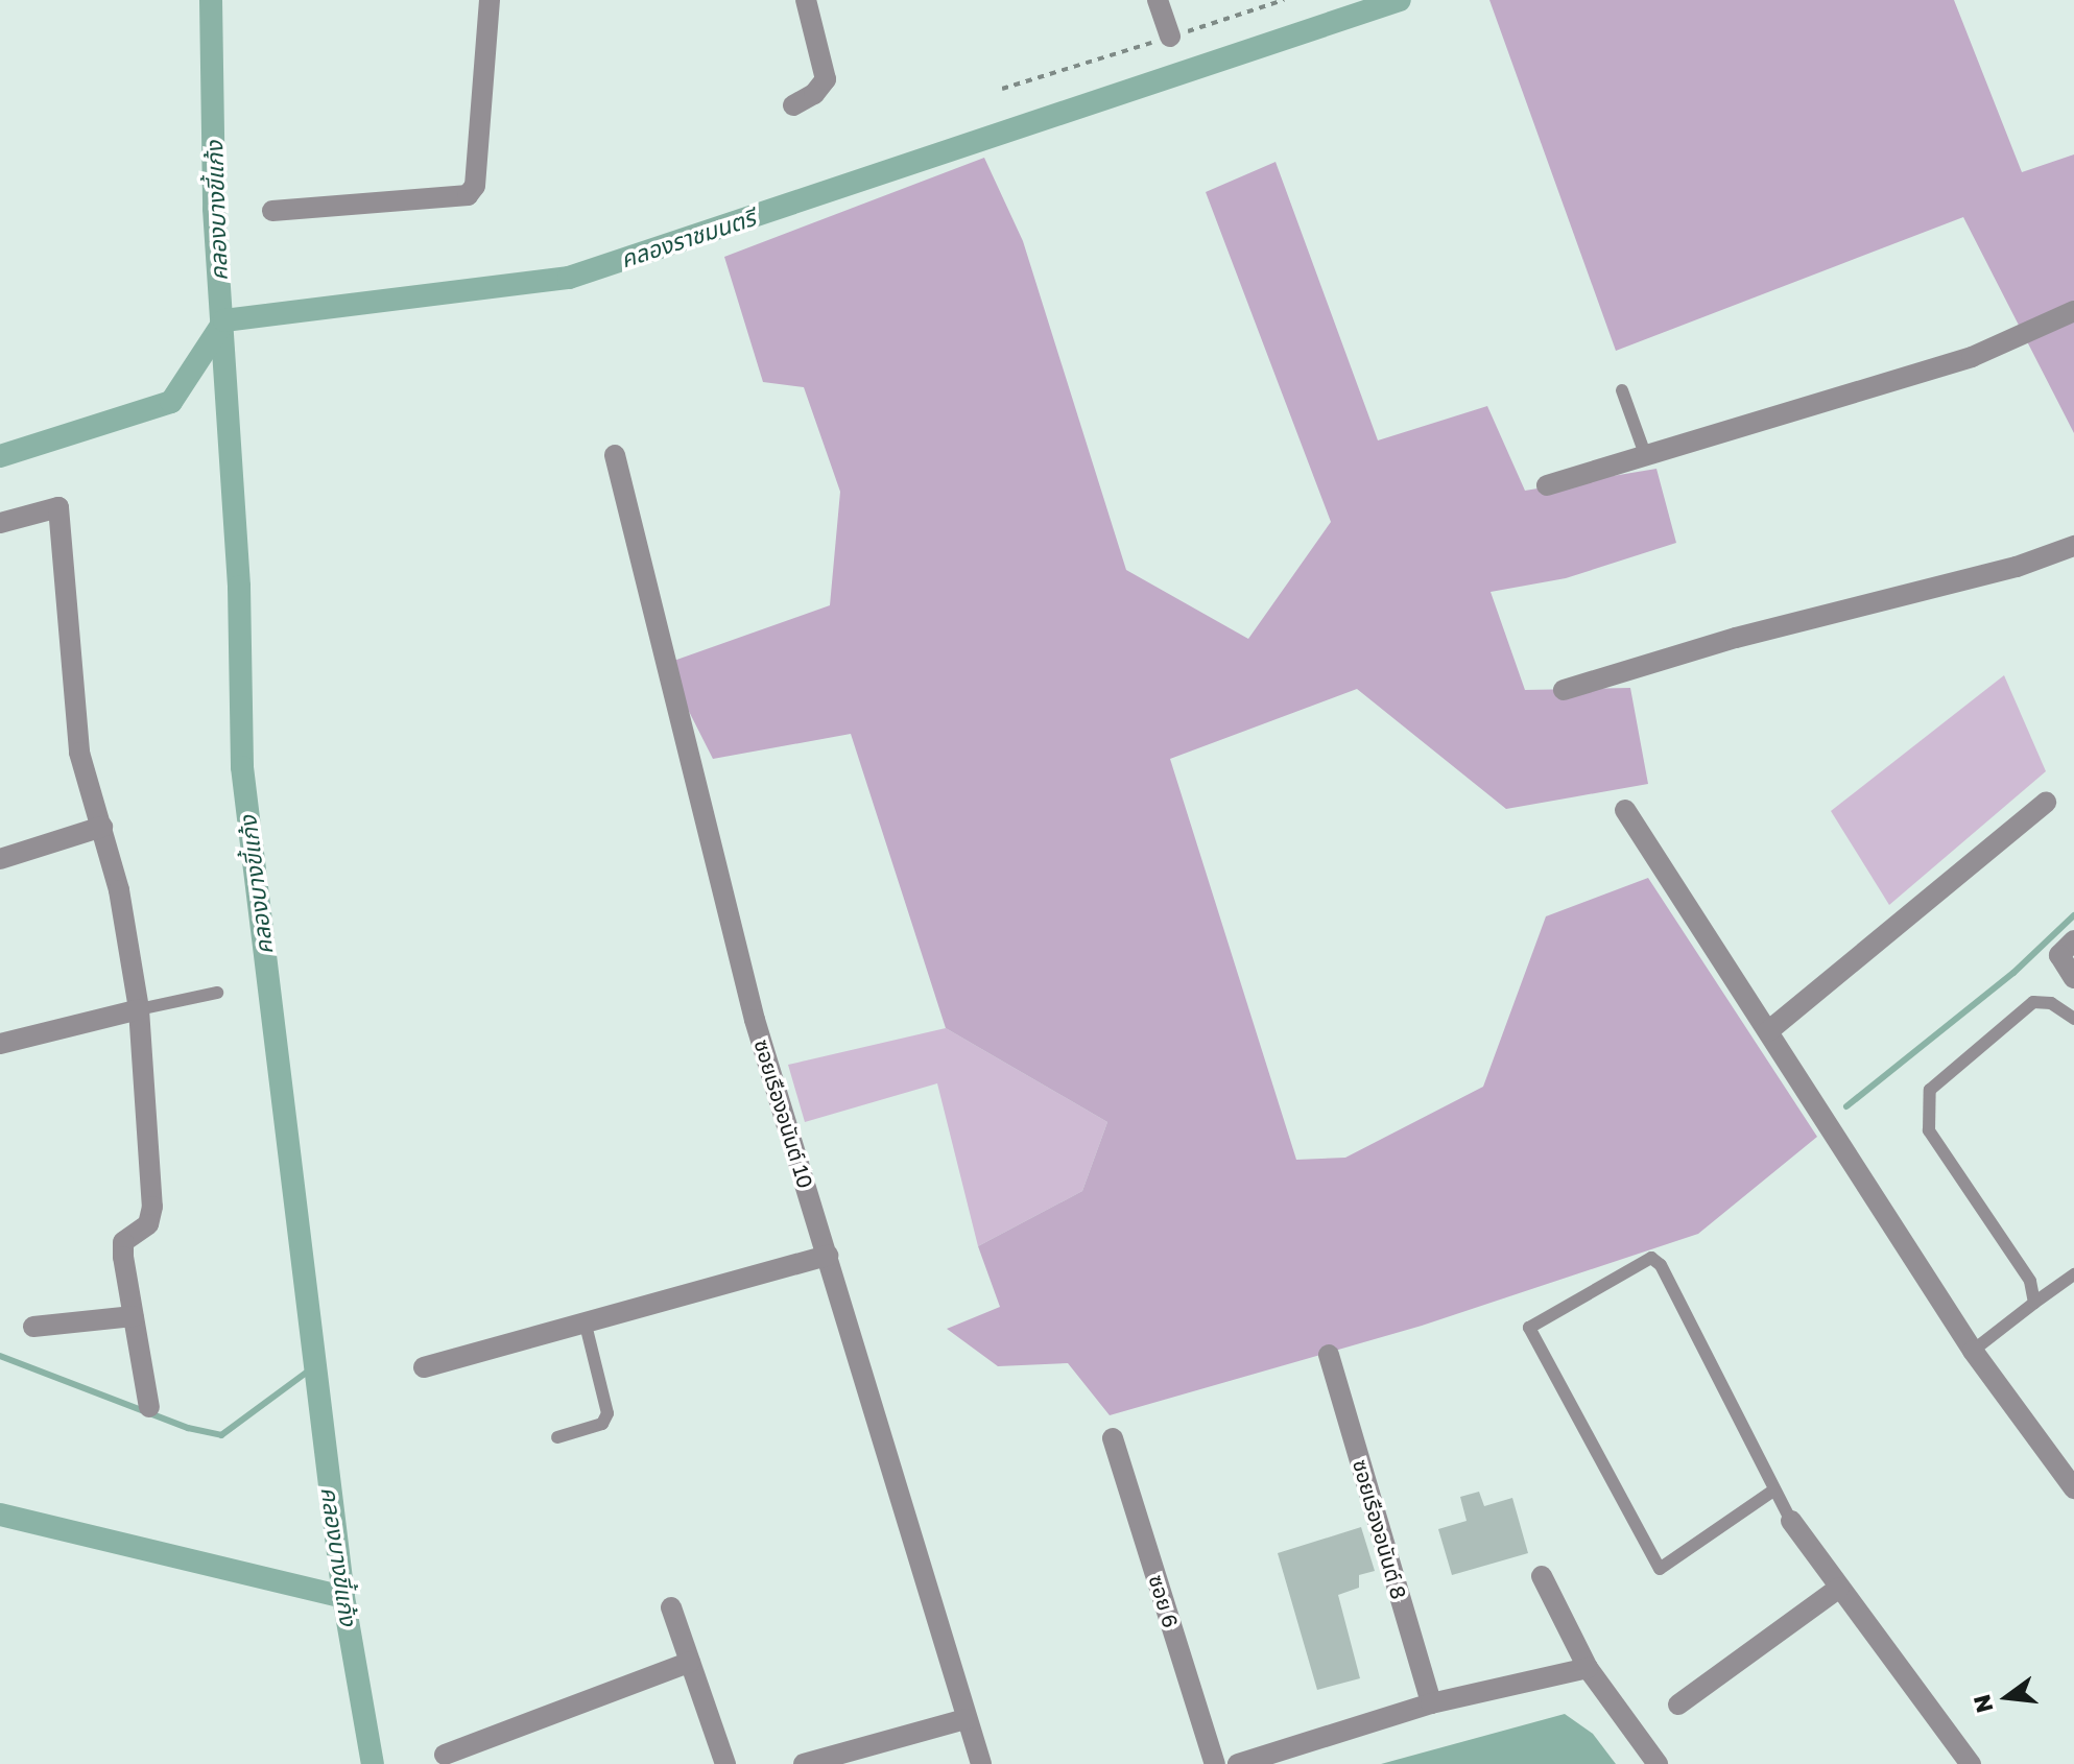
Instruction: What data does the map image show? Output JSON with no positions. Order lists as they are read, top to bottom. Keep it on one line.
{"streets":{"street":["ซอยเรืองอนันต์ 10","ซอยเรืองอนันต์ 8","ซอย 6"]},"water":["คลองบางขี้แก้ง","คลองราชมนตรี"],"north":"left"}
